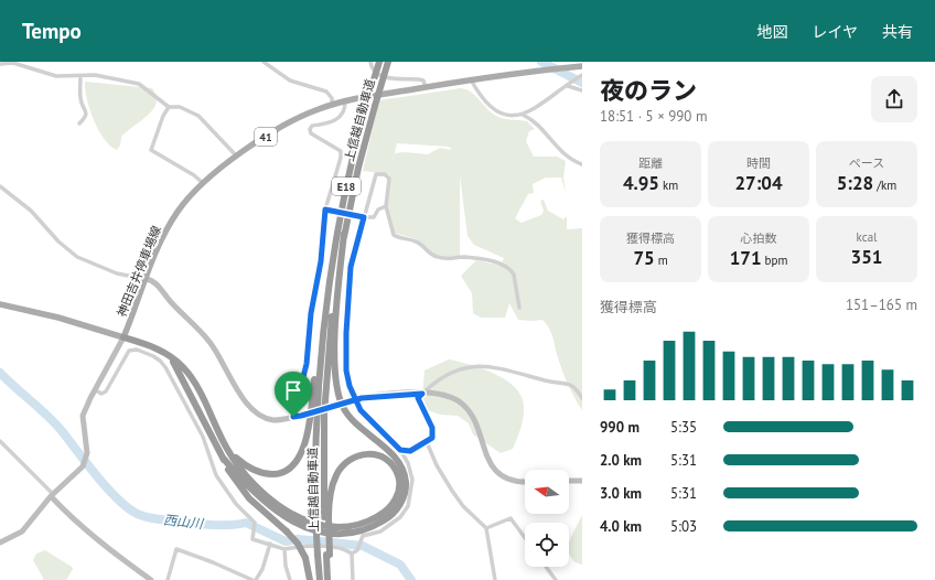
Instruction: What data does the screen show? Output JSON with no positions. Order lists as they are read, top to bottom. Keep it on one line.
{"streets":{"highway":["上信越自動車道","E18"],"main road":["41","神田吉井停車場線"]},"water":["西山川"],"north":"left","page":{"header":"Tempo","nav":["地図","レイヤ","共有"],"heading":["夜のラン","18:51 · 5 × 990 m"],"stats":[["距離","4.95 km"],["時間","27:04"],["ペース","5:28 /km"],["獲得標高","75 m"],["心拍数","171 bpm"],["kcal","351"]],"chart":["獲得標高","151–165 m"],"list":[{"name":"990 m","note":"5:35"},{"name":"2.0 km","note":"5:31"},{"name":"3.0 km","note":"5:31"},{"name":"4.0 km","note":"5:03"}]}}
